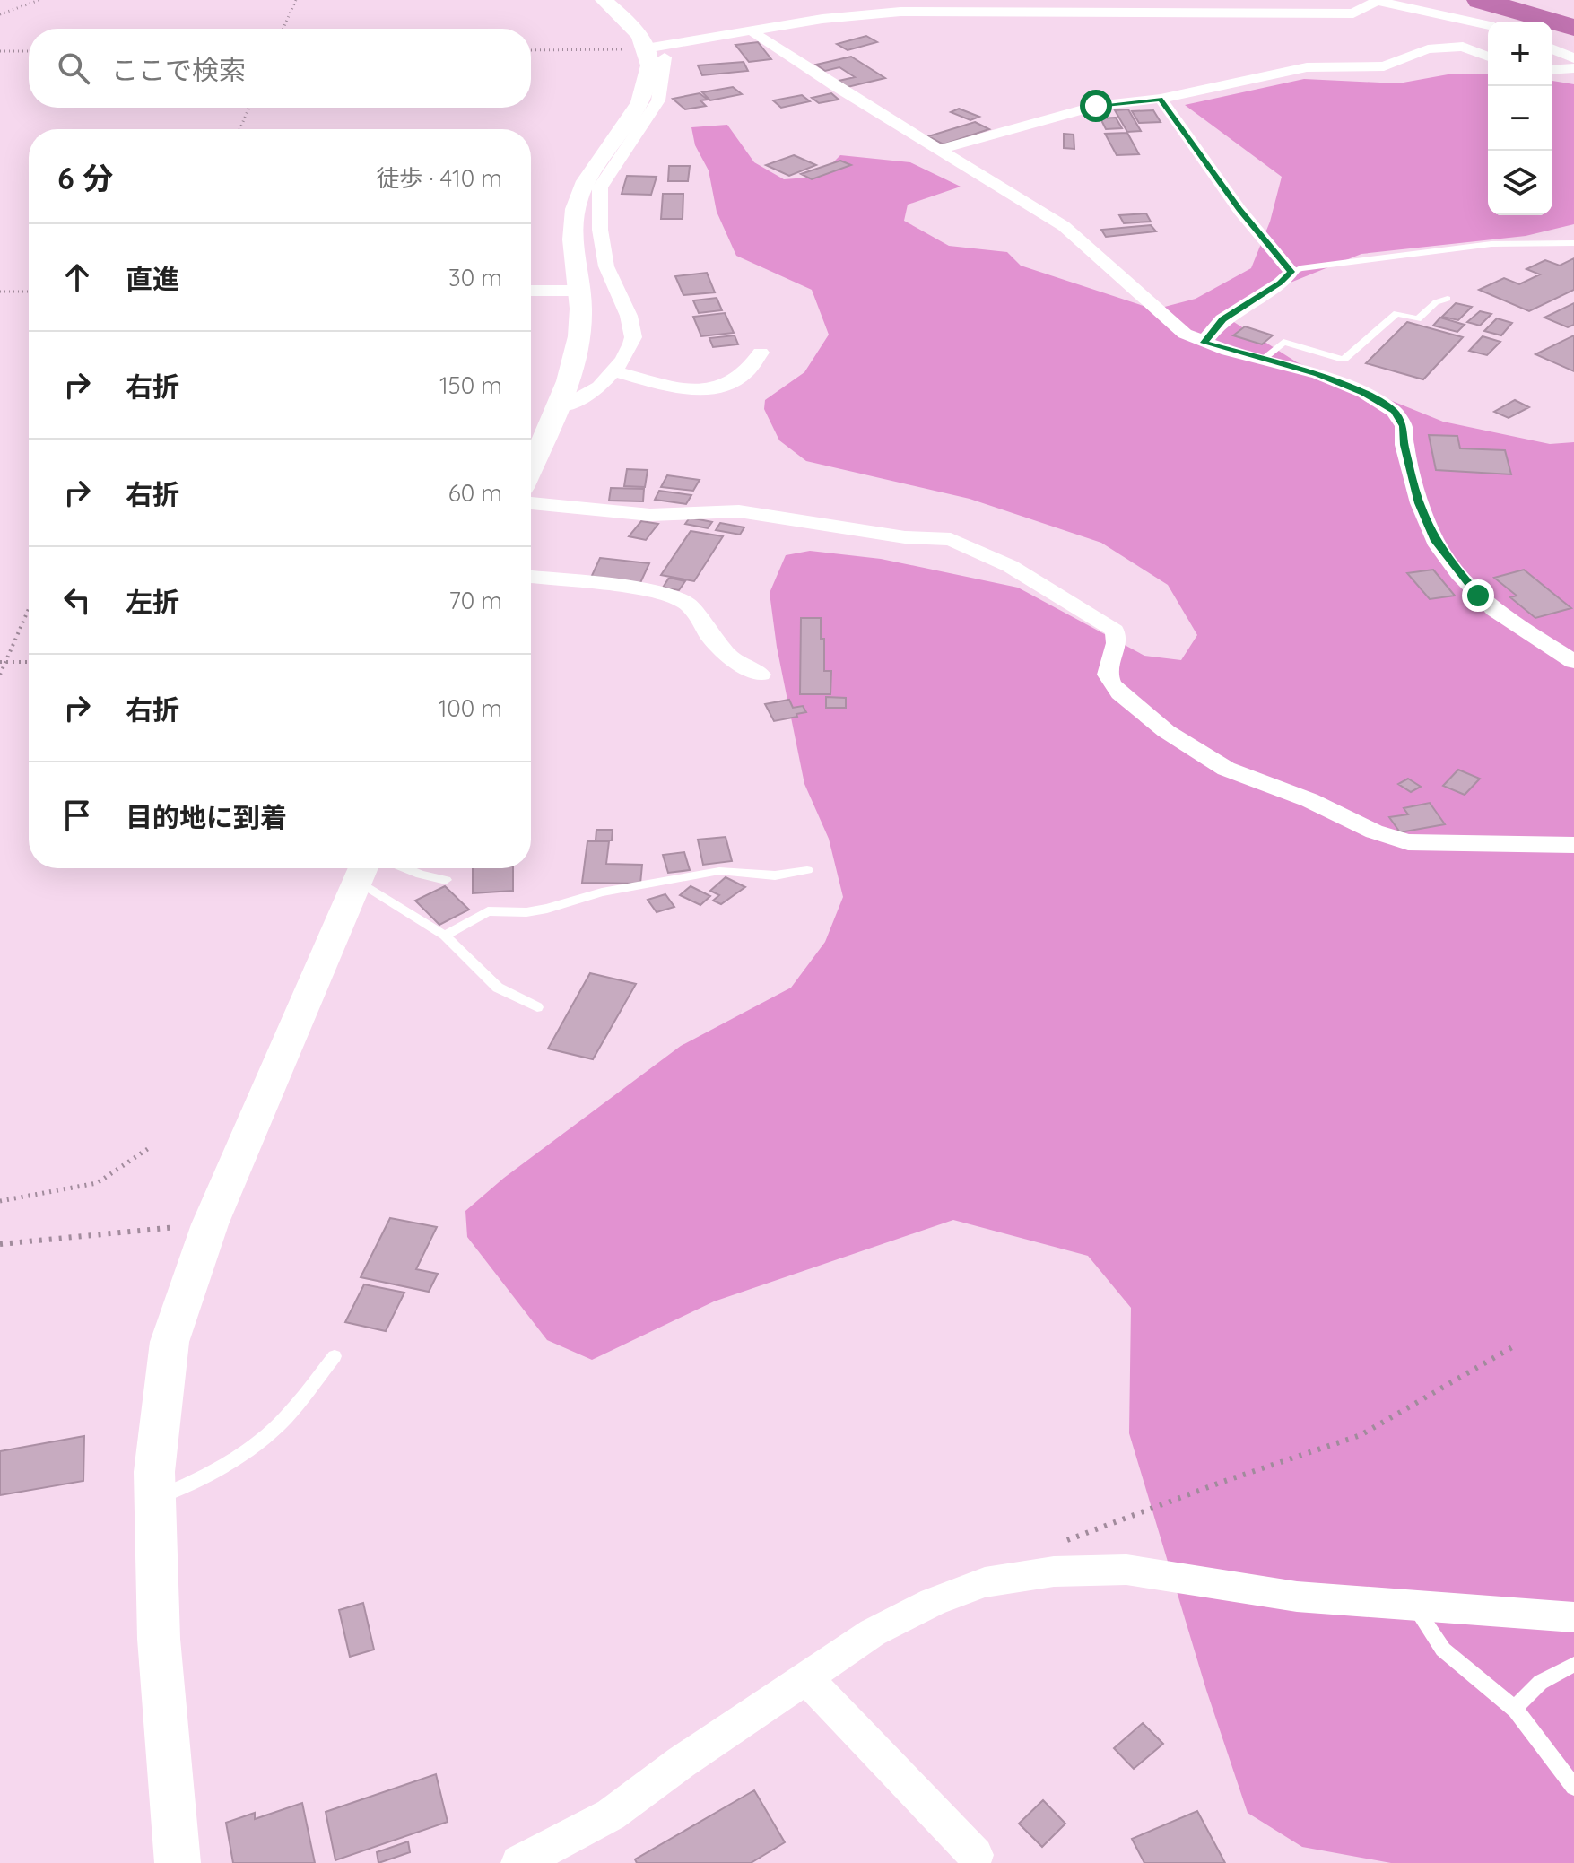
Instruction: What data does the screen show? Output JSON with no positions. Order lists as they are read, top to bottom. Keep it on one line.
{"page":{"map_buttons":["+","−"],"search":"ここで検索","heading":["6 分","徒歩 · 410 m"],"list":[["直進","30 m"],["右折","150 m"],["右折","60 m"],["左折","70 m"],["右折","100 m"],"目的地に到着"]}}
